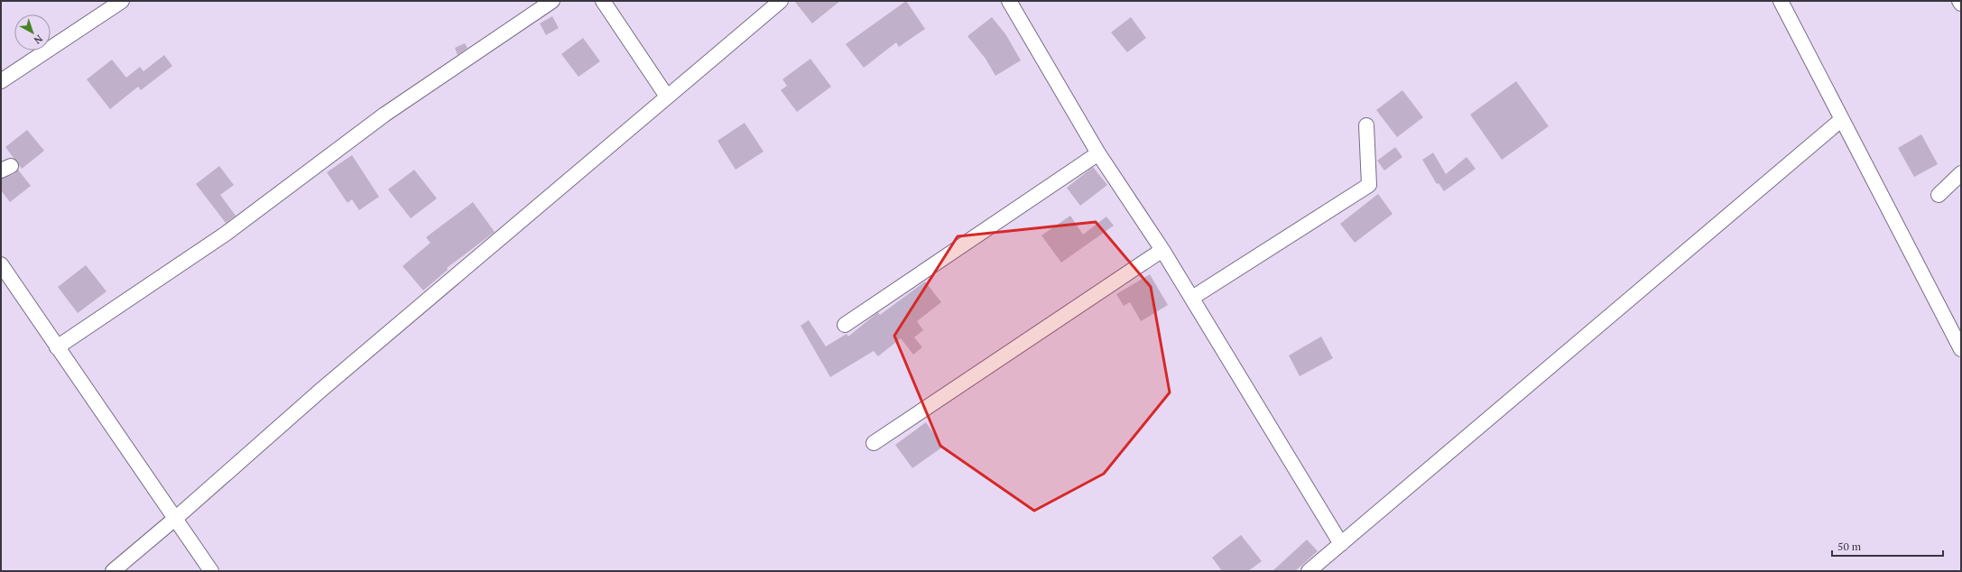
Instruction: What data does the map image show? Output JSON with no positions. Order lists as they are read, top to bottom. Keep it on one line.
{"scale_bar":"50 m","north":"bottom right"}
